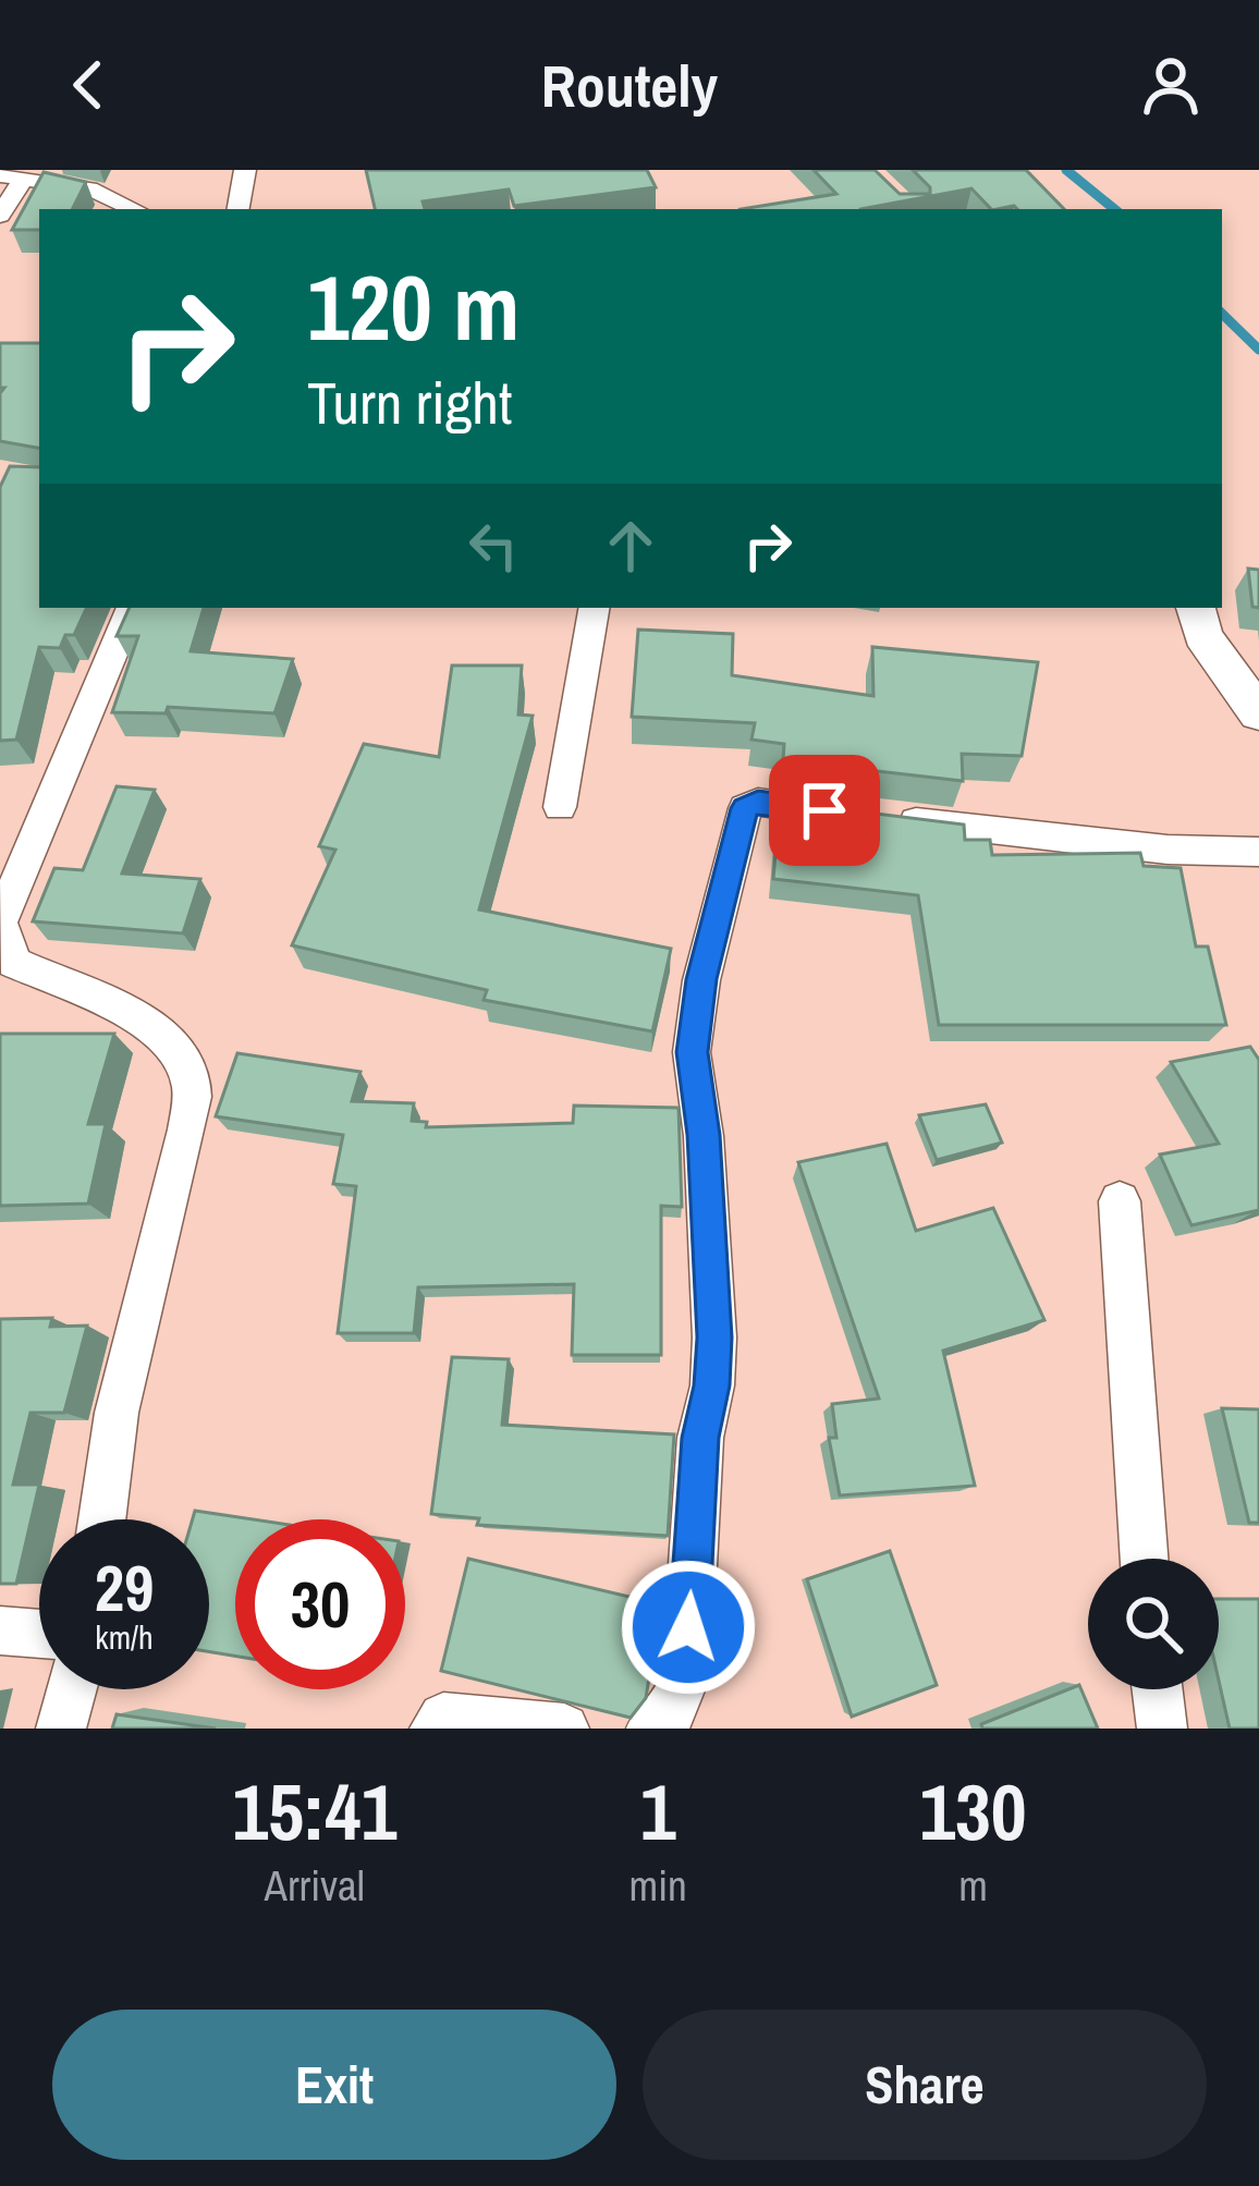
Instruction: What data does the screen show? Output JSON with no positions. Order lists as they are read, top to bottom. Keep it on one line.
{"page":{"header":"Routely","turn":["120 m","Turn right"],"speed":"29 km/h","limit":"30","eta":["15:41","Arrival","1","min","130","m"],"buttons":["Exit","Share"]}}
